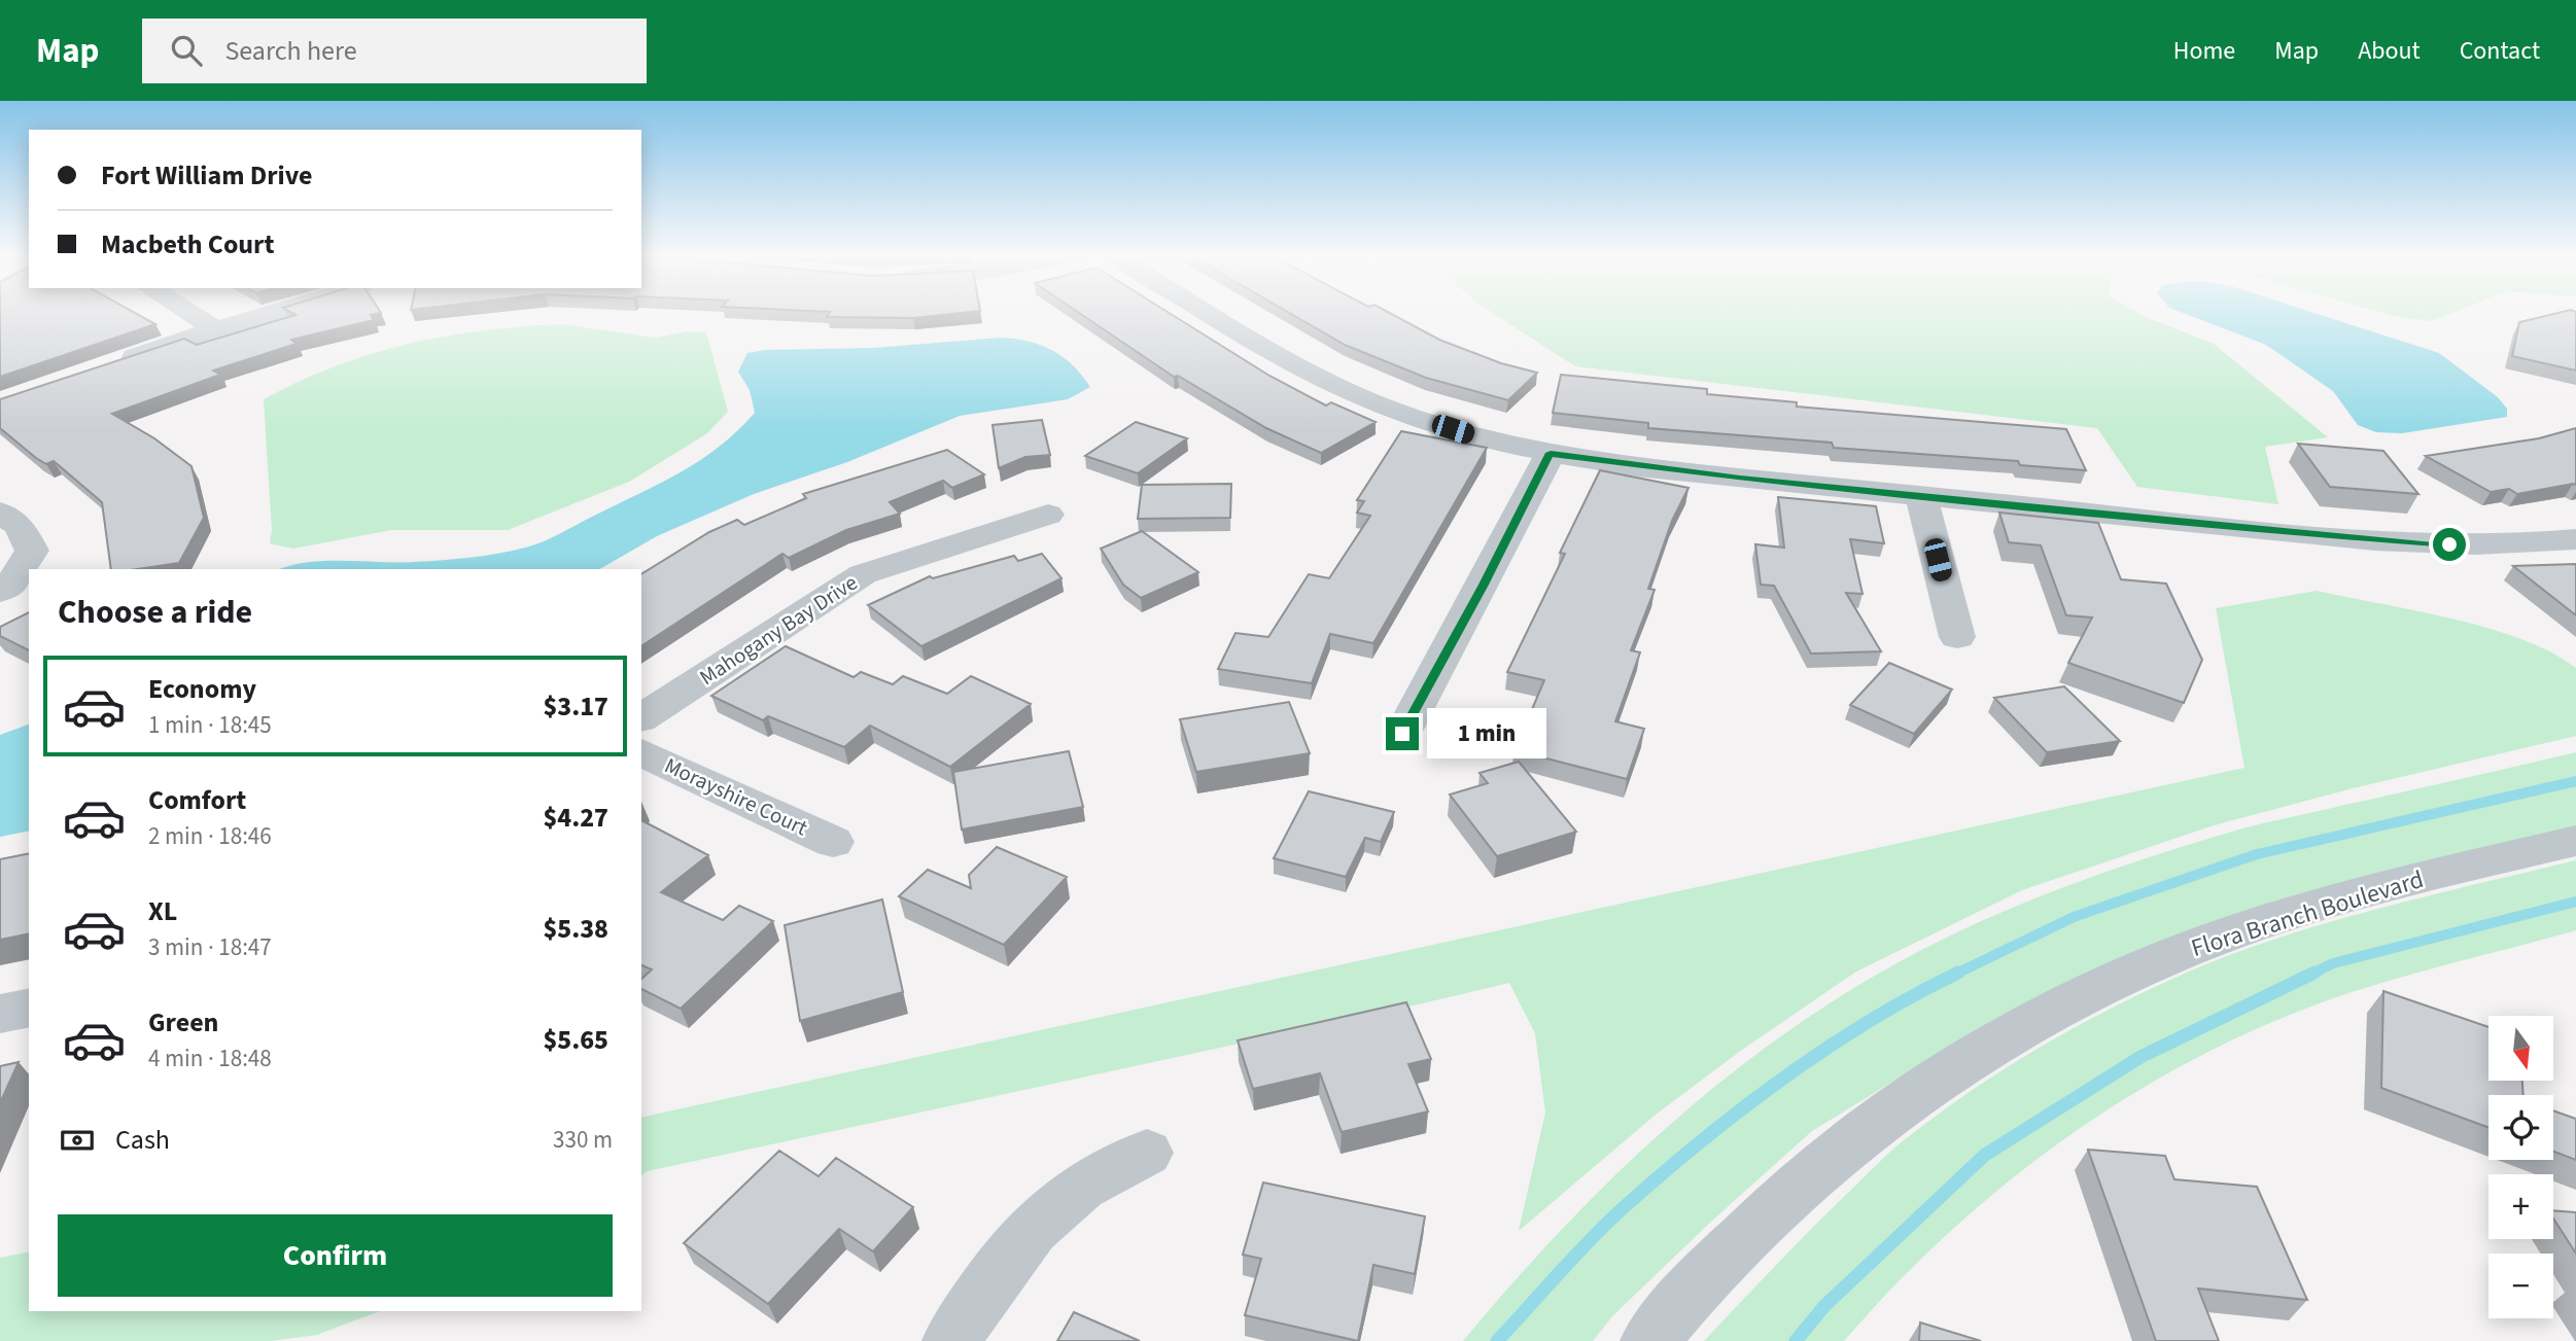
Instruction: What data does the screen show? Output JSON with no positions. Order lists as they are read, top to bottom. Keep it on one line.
{"streets":{"street":["Mahogany Bay Drive","Morayshire Court","Flora Branch Boulevard"]},"north":"bottom","page":{"header":"Map","search":"Search here","nav":["Home","Map","About","Contact"],"banner":["Fort William Drive","Macbeth Court"],"heading":"Choose a ride","list":[{"name":"Economy","note":"1 min · 18:45","value":"$3.17"},{"name":"Comfort","note":"2 min · 18:46","value":"$4.27"},{"name":"XL","note":"3 min · 18:47","value":"$5.38"},{"name":"Green","note":"4 min · 18:48","value":"$5.65"}],"bubble":"1 min","map_buttons":["+","−"],"pay":["Cash","330 m"],"buttons":"Confirm"}}
